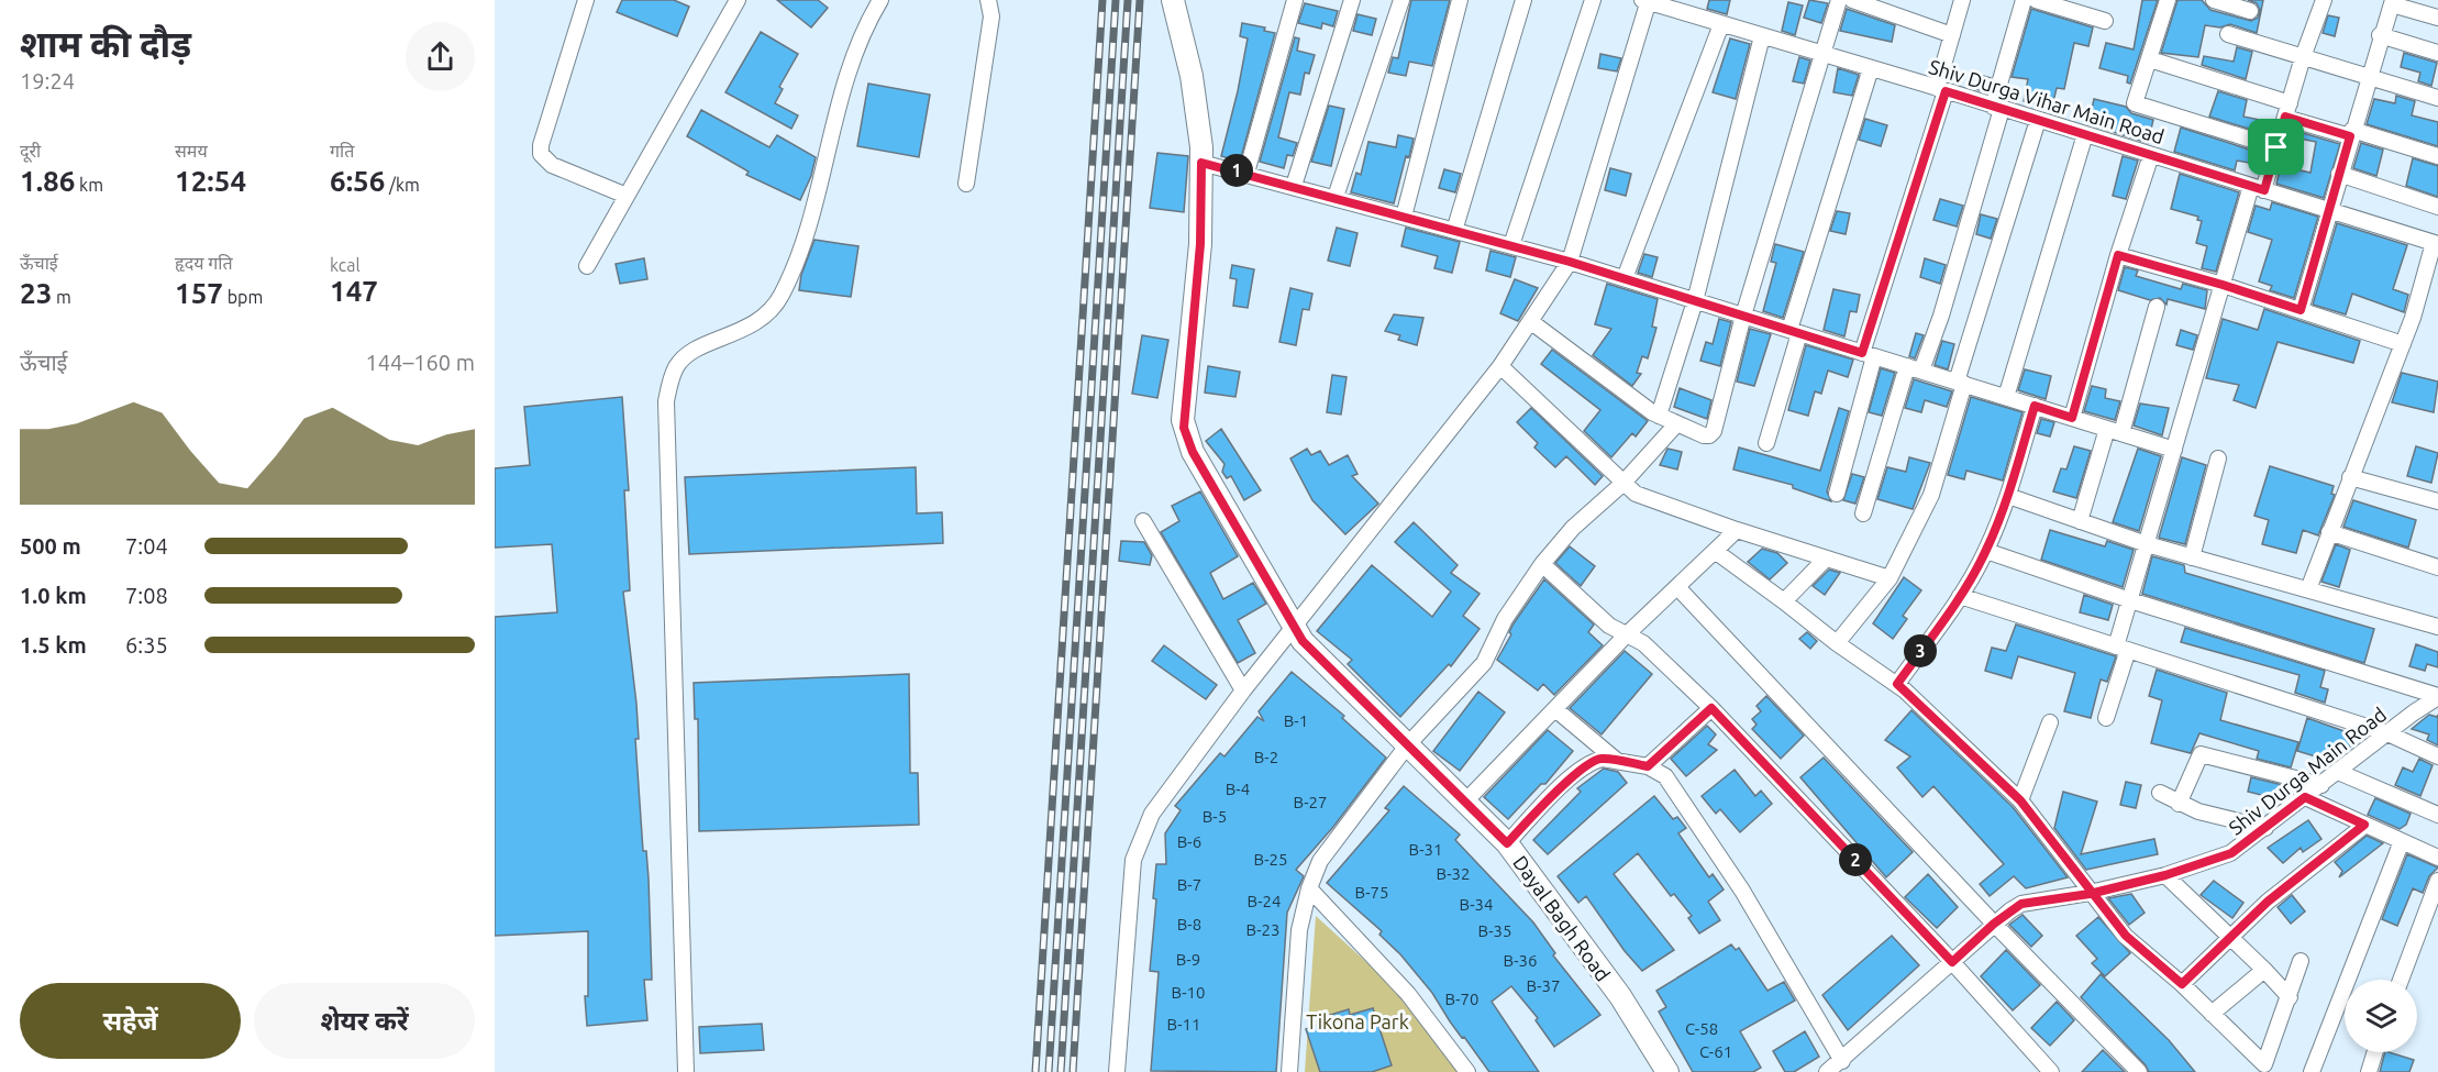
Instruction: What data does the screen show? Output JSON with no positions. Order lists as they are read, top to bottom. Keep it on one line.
{"streets":{"street":["Shiv Durga Vihar Main Road","Shiv Durga Main Road","Dayal Bagh Road"]},"parks":["Tikona Park"],"house_numbers":["B-1","B-2","B-4","B-27","B-5","B-6","B-31","B-25","B-32","B-7","B-75","B-24","B-34","B-8","B-23","B-35","B-9","B-36","B-37","B-10","B-70","B-11","C-58","C-61"],"page":{"heading":["शाम की दौड़","19:24"],"stats":[["दूरी","1.86 km"],["समय","12:54"],["गति","6:56 /km"],["ऊँचाई","23 m"],["हृदय गति","157 bpm"],["kcal","147"]],"pins":["1","3","2"],"chart":["ऊँचाई","144–160 m"],"list":[{"name":"500 m","note":"7:04"},{"name":"1.0 km","note":"7:08"},{"name":"1.5 km","note":"6:35"}],"buttons":["सहेजें","शेयर करें"]}}
